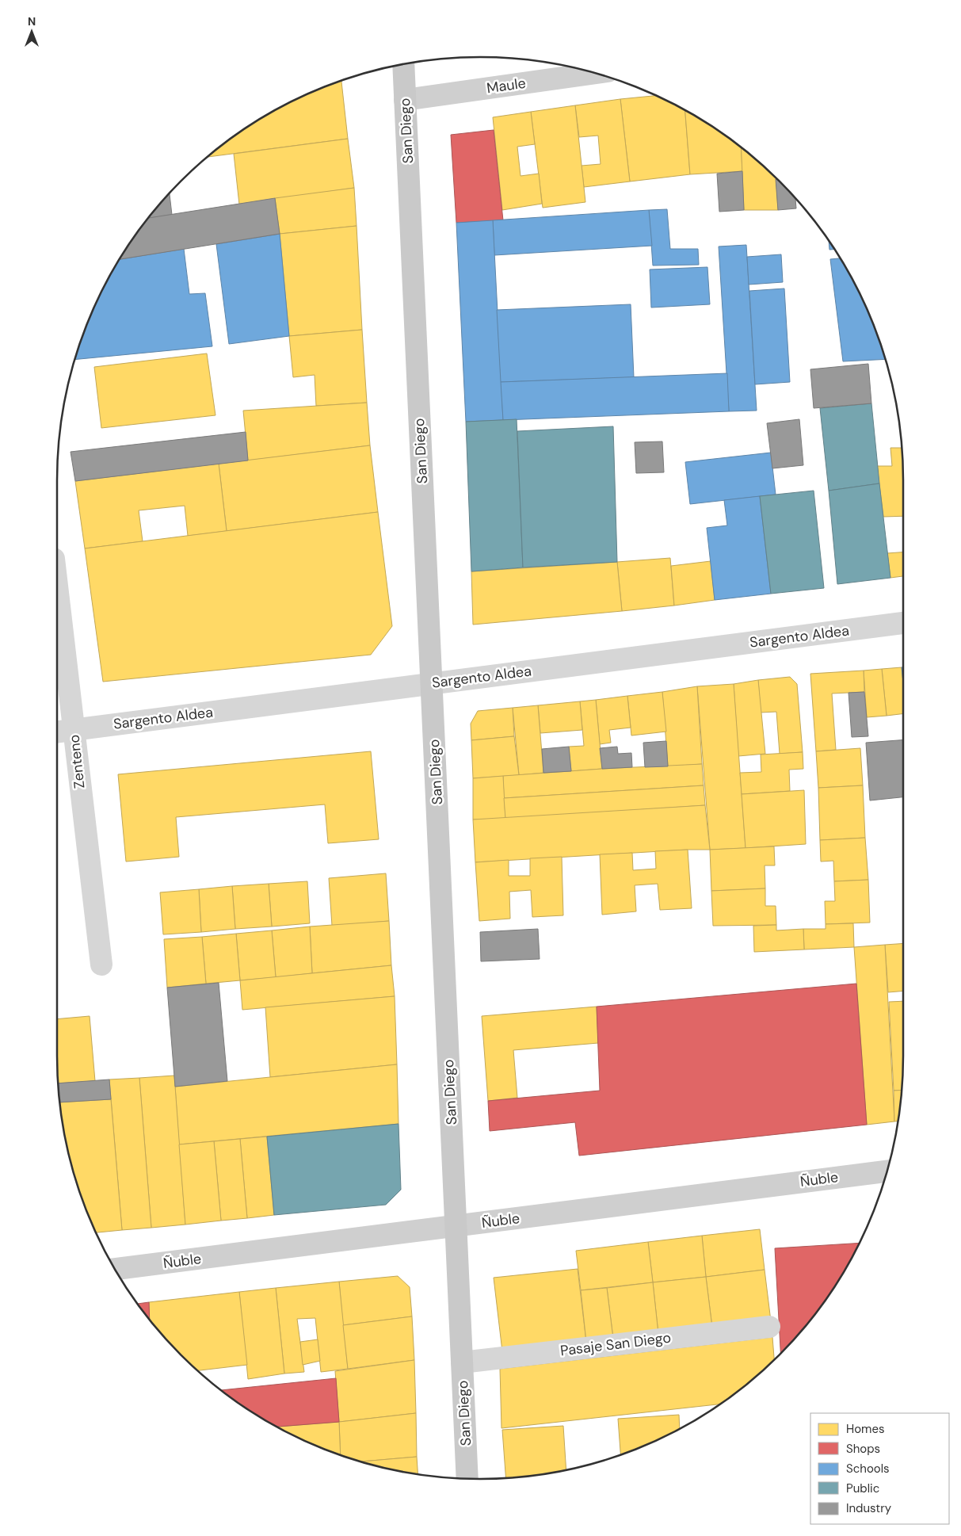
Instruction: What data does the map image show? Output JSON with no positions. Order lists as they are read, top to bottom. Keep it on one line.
{"streets":{"main road":["Maule","San Diego","Ñuble"],"street":["Sargento Aldea","Zenteno","Pasaje San Diego"]},"crossings":[["Maule","San Diego"],["San Diego","Sargento Aldea"],["San Diego","Ñuble"],["San Diego","Pasaje San Diego"],["Sargento Aldea","Zenteno"]],"legend":["Homes","Shops","Schools","Public","Industry"],"north":"top"}
